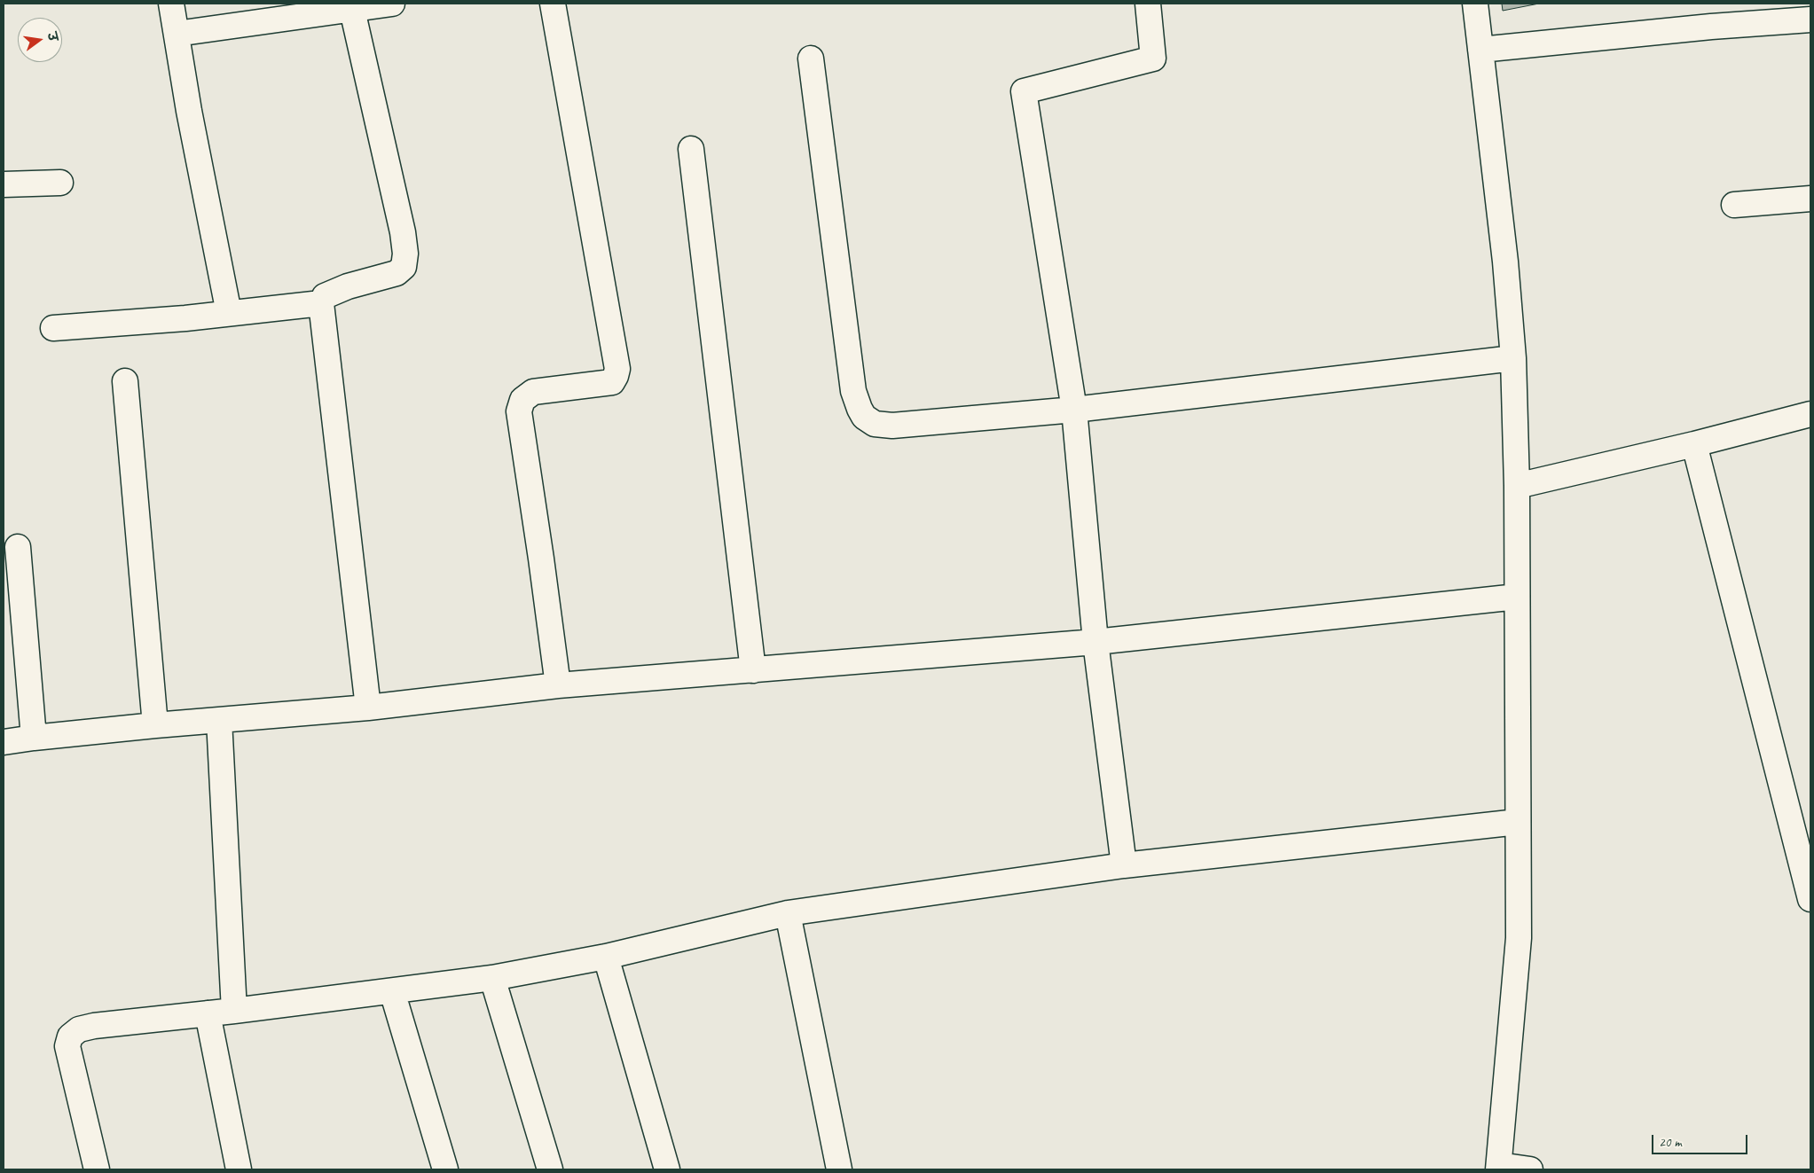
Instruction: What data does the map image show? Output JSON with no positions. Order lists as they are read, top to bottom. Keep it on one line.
{"scale_bar":"20 m","north":"right"}
